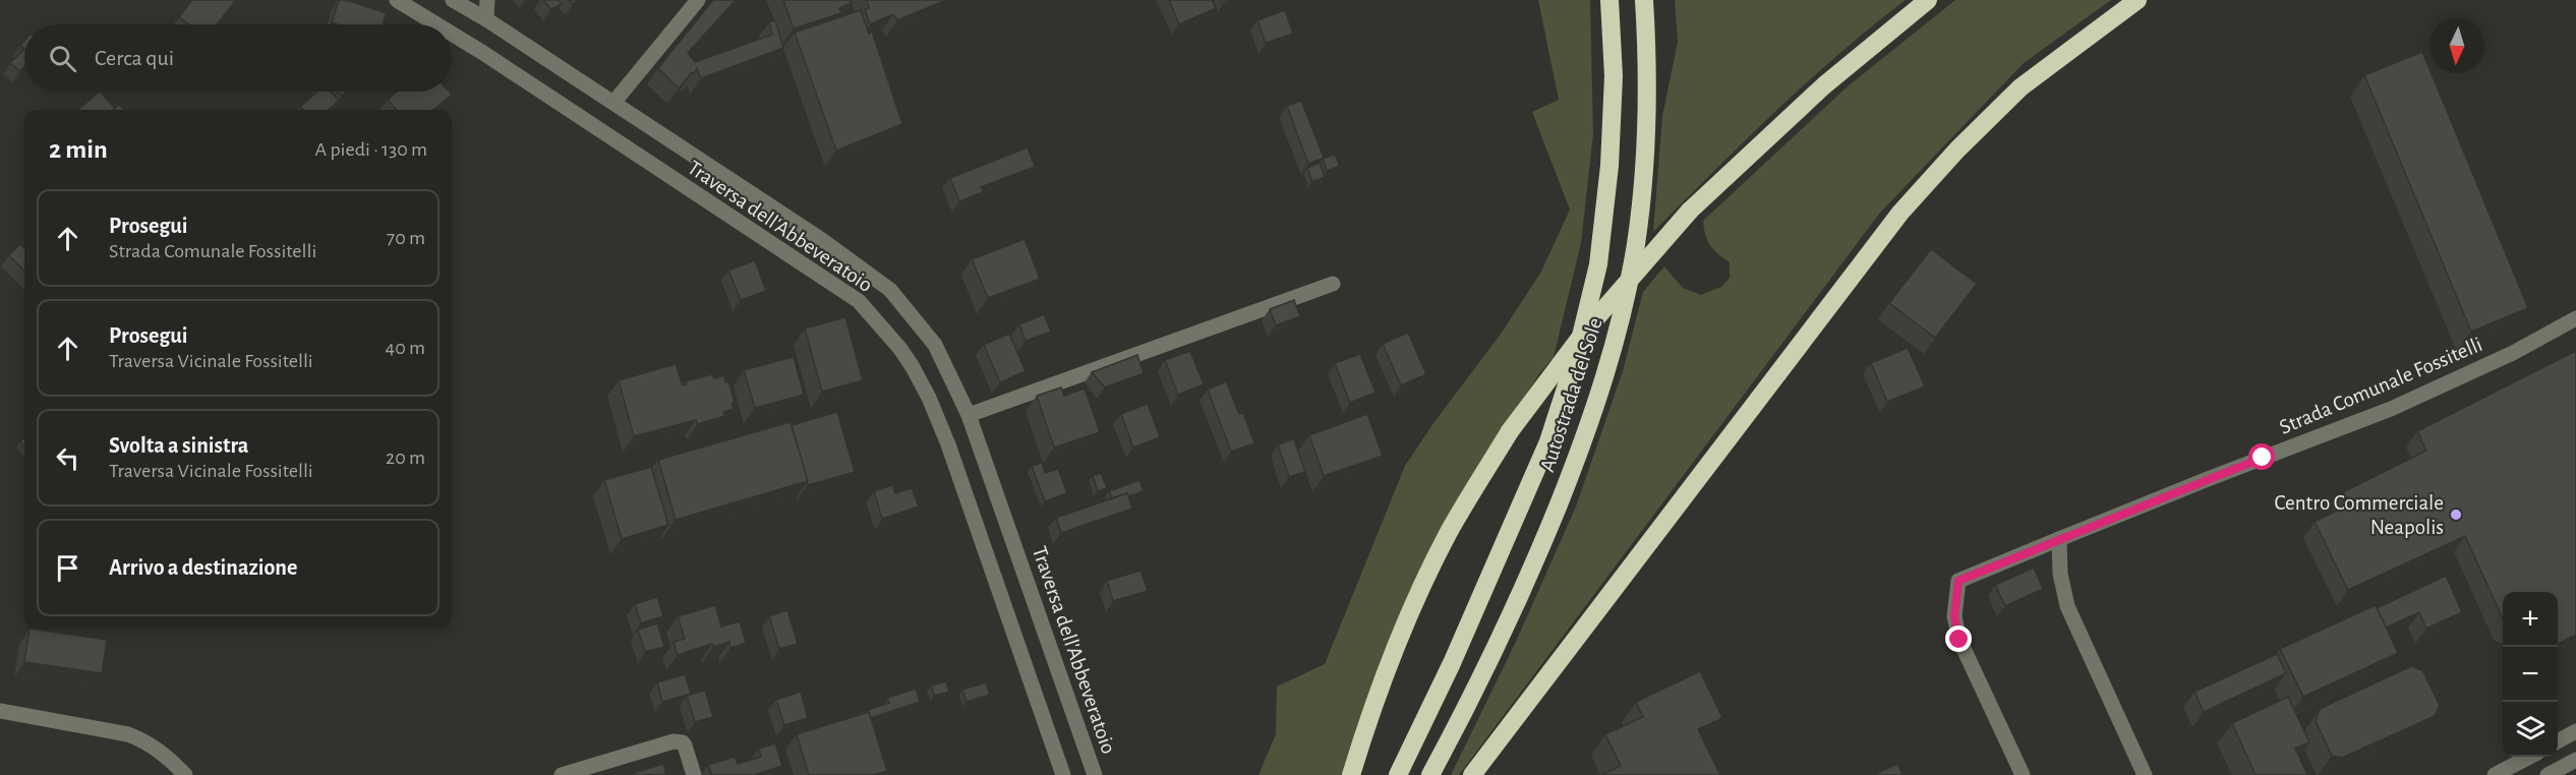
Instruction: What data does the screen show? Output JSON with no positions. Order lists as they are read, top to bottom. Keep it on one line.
{"streets":{"highway":["Autostrada del Sole"],"street":["Traversa dell'Abbeveratoio","Strada Comunale Fossitelli"]},"places":["Centro Commerciale Neapolis"],"north":"bottom","page":{"search":"Cerca qui","heading":["2 min","A piedi · 130 m"],"list":[["Prosegui","Strada Comunale Fossitelli","70 m"],["Prosegui","Traversa Vicinale Fossitelli","40 m"],["Svolta a sinistra","Traversa Vicinale Fossitelli","20 m"],"Arrivo a destinazione"],"map_buttons":["+","−"]}}
